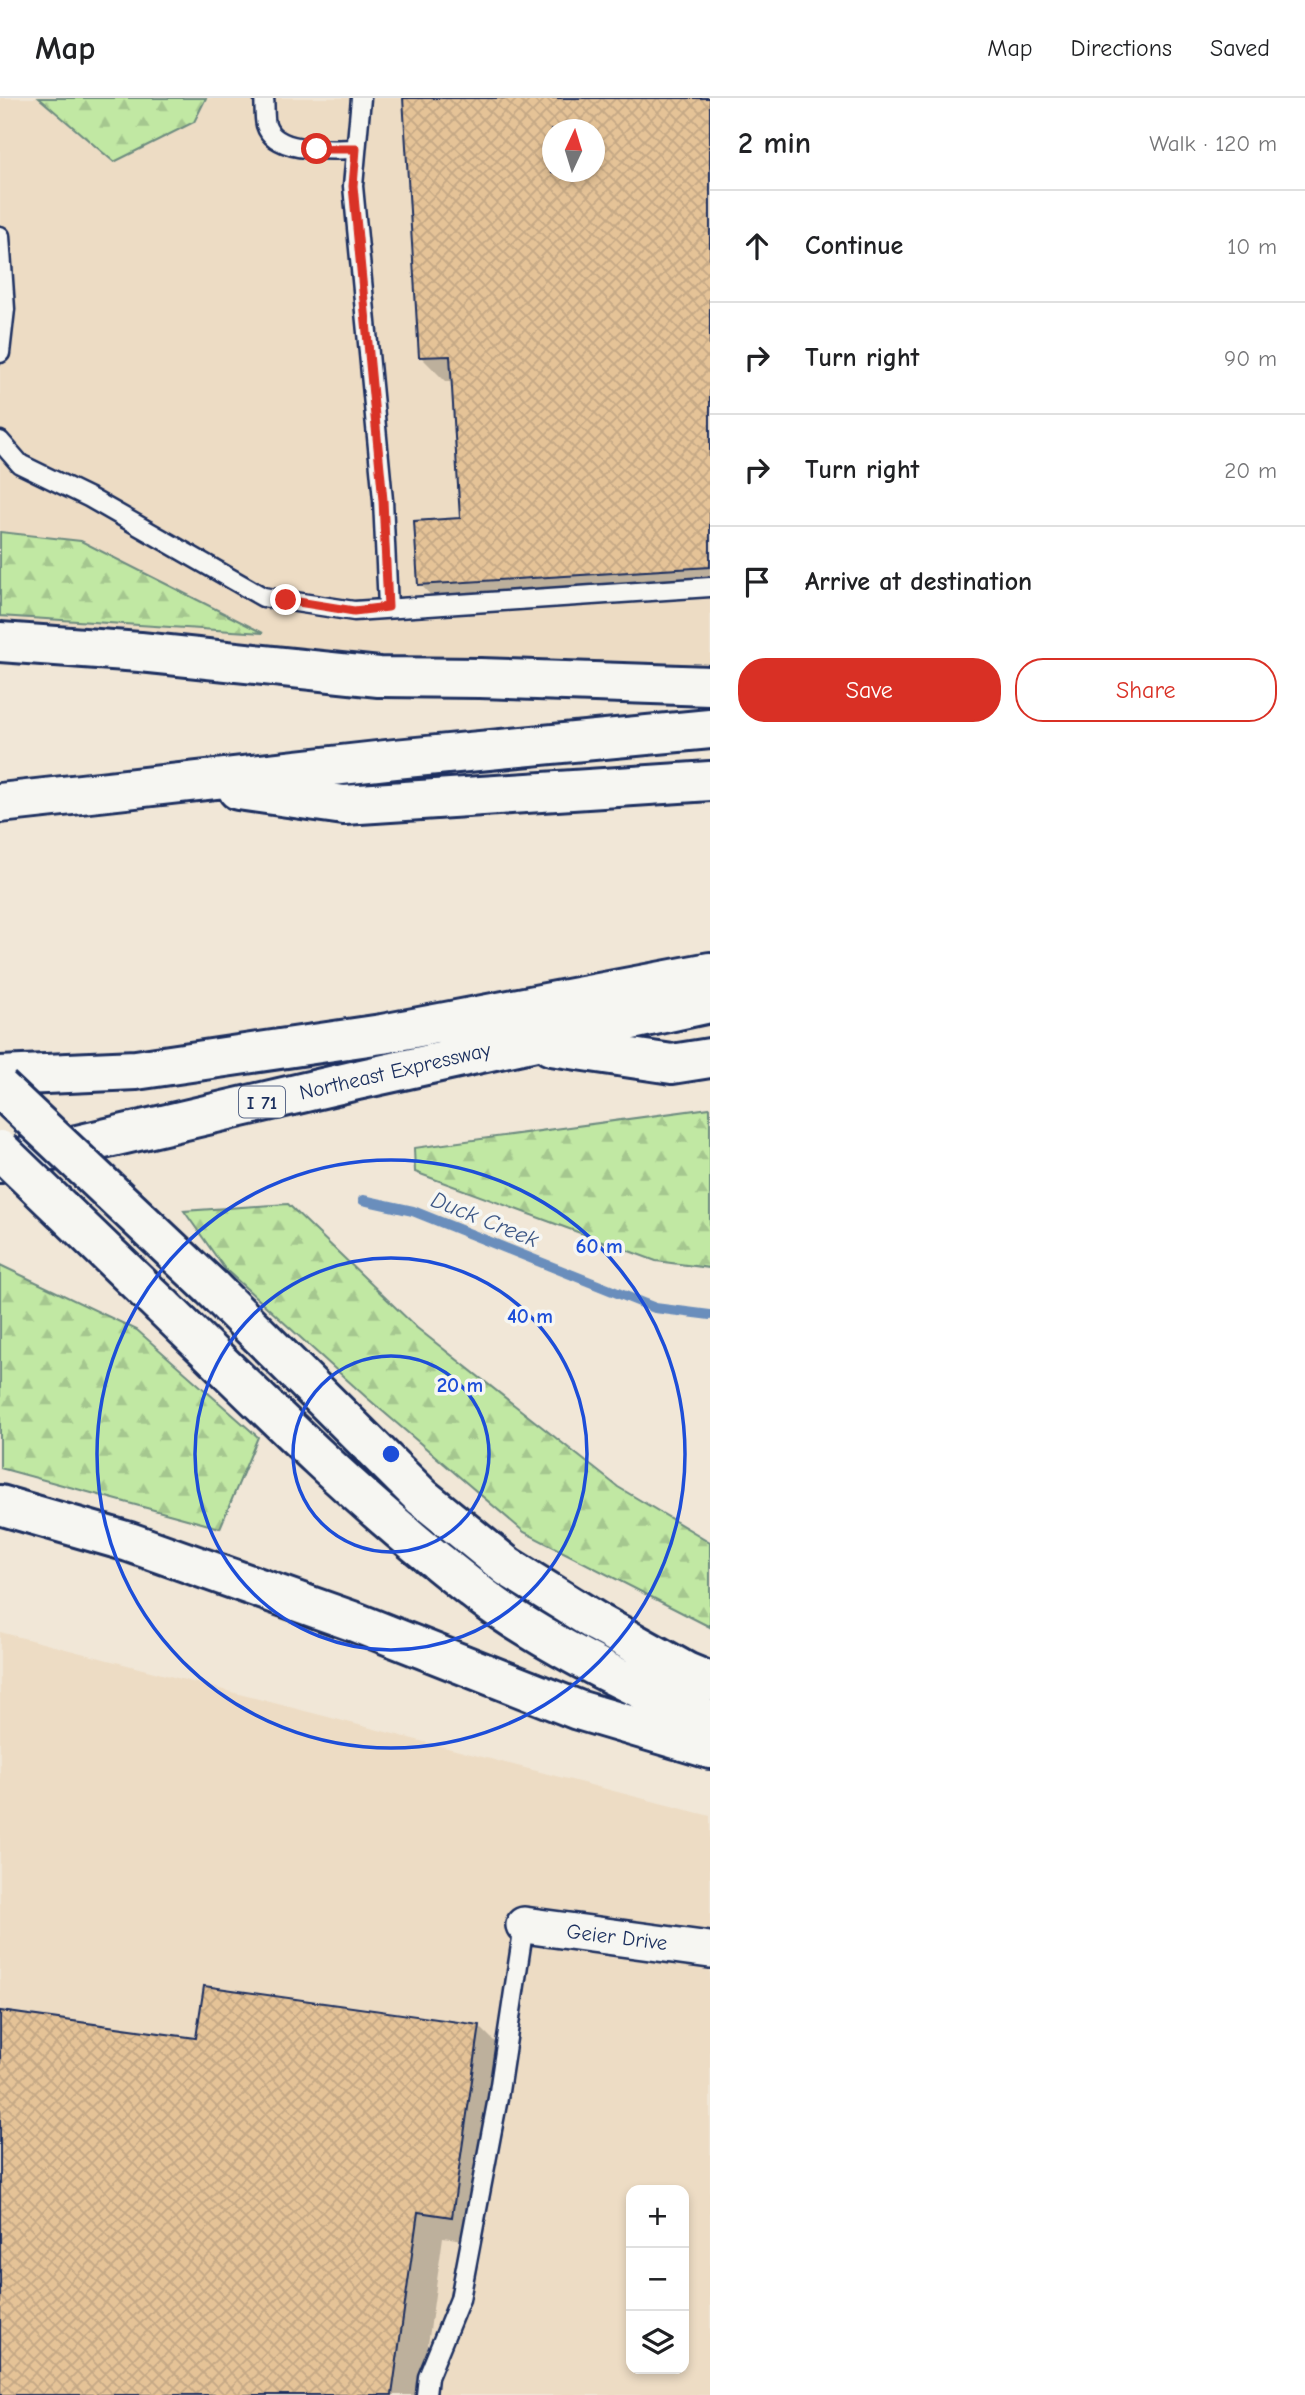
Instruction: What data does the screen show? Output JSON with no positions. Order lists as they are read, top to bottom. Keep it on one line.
{"streets":{"highway":["Northeast Expressway","I 71"],"street":["Geier Drive"]},"water":["Duck Creek"],"north":"top","page":{"header":"Map","nav":["Map","Directions","Saved"],"heading":["2 min","Walk · 120 m"],"list":[["Continue","10 m"],["Turn right","90 m"],["Turn right","20 m"],"Arrive at destination"],"buttons":["Save","Share"],"map_buttons":["+","−"]},"rings":["60 m","40 m","20 m"]}
